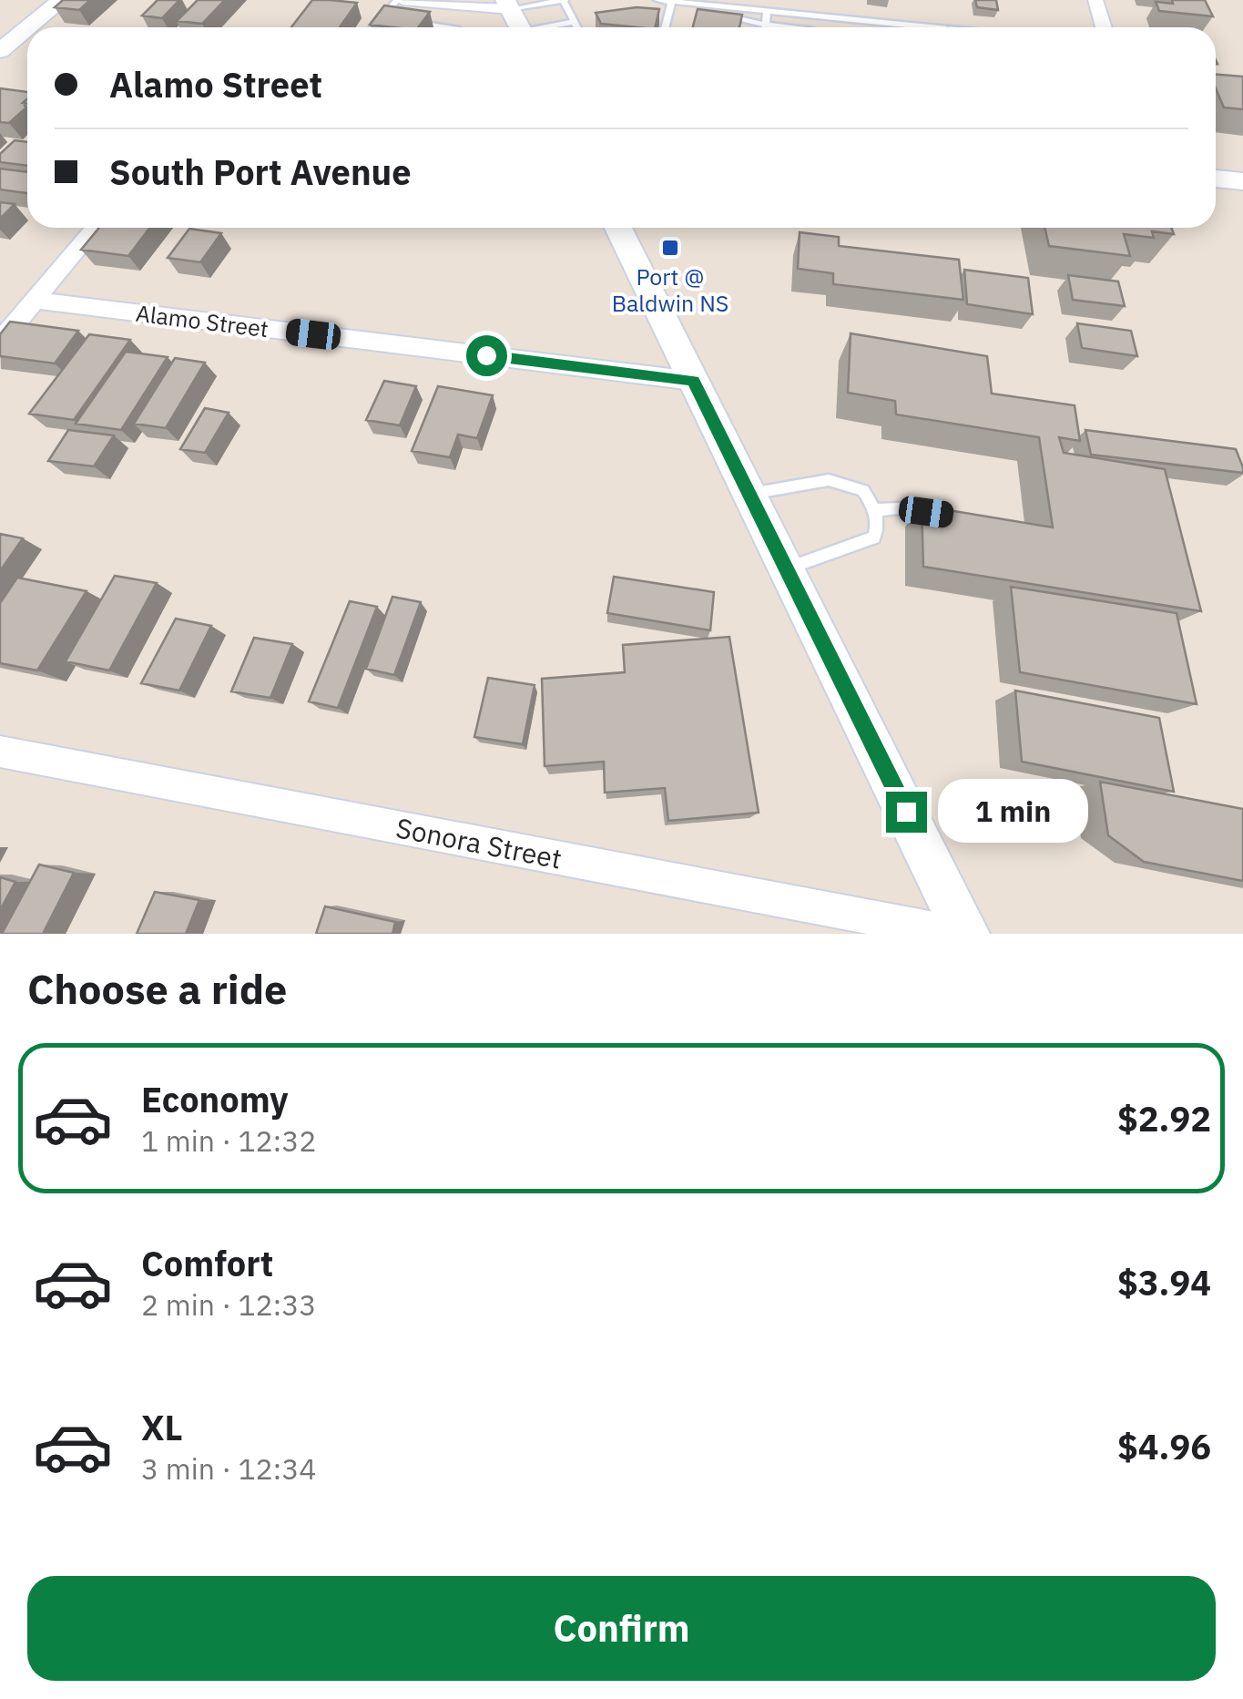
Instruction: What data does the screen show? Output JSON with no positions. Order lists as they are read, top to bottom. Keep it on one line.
{"streets":{"street":["Alamo Street","Sonora Street"]},"places":{"transit":["Port @ Baldwin NS"]},"page":{"banner":["Alamo Street","South Port Avenue"],"bubble":"1 min","heading":"Choose a ride","list":[{"name":"Economy","note":"1 min · 12:32","value":"$2.92"},{"name":"Comfort","note":"2 min · 12:33","value":"$3.94"},{"name":"XL","note":"3 min · 12:34","value":"$4.96"}],"buttons":"Confirm"}}
